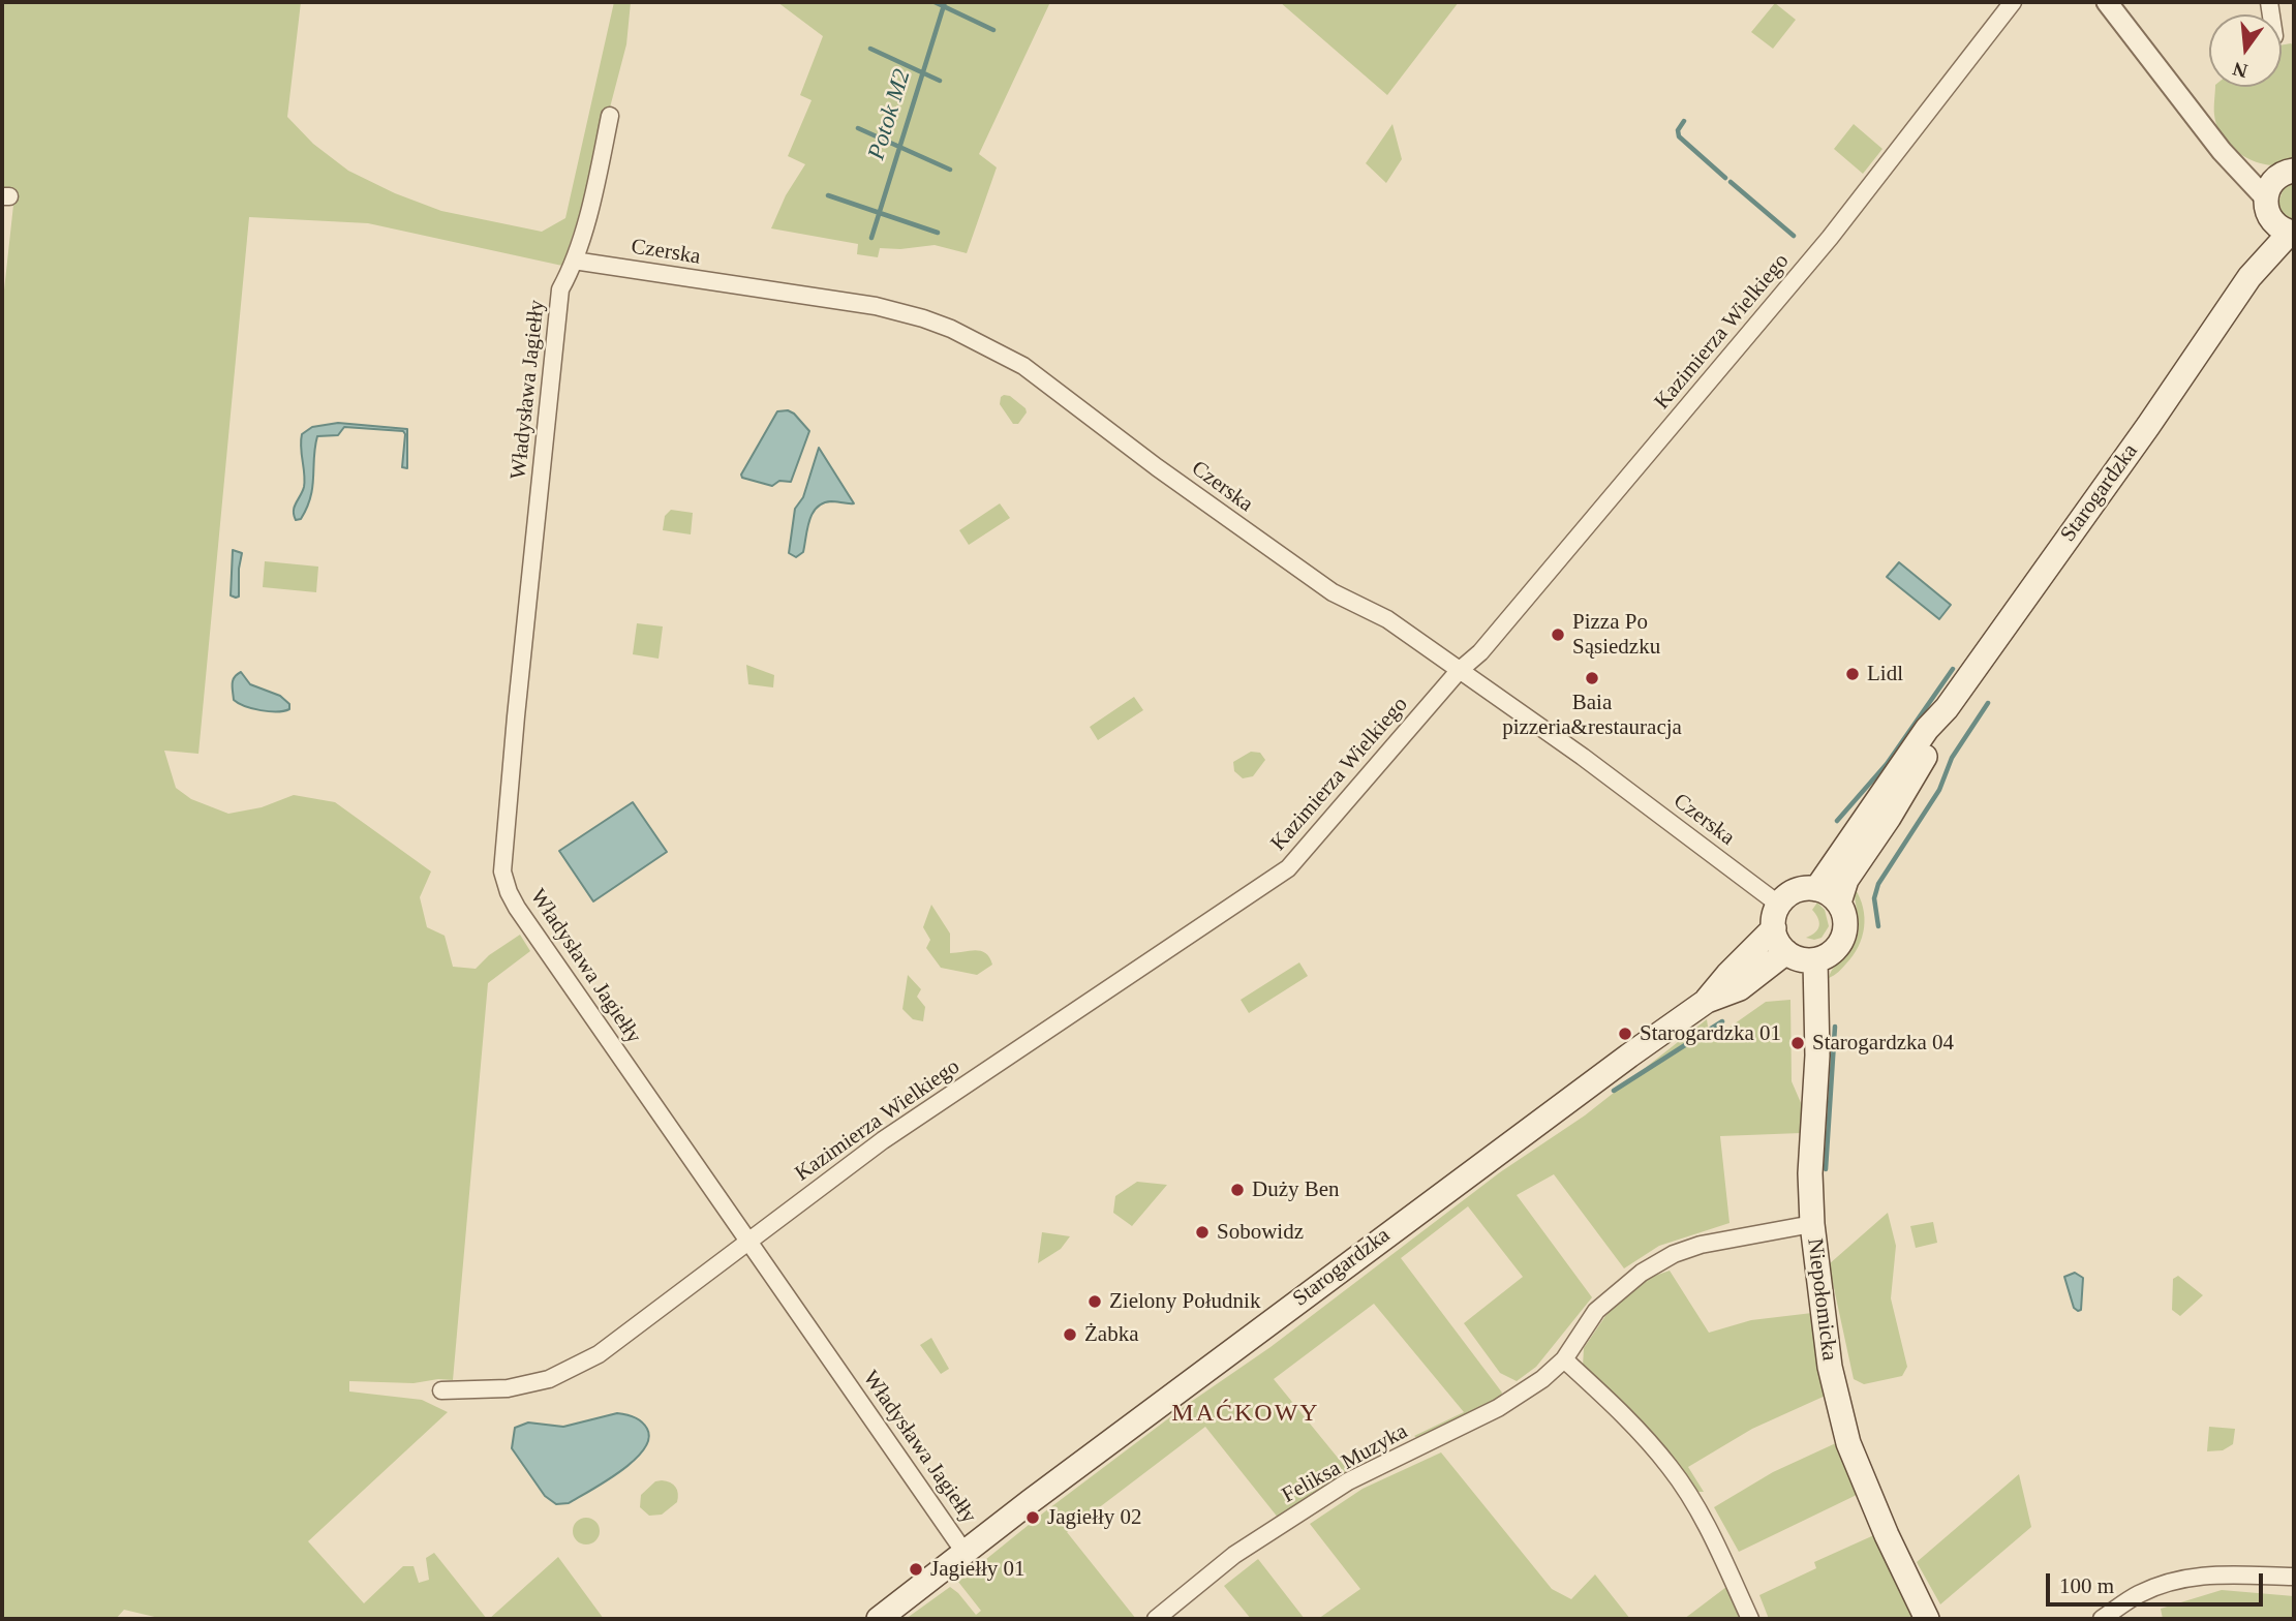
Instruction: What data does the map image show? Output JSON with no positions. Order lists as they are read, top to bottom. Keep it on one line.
{"streets":{"main road":["Starogardzka","Niepołomicka"],"street":["Czerska","Kazimierza Wielkiego","Władysława Jagiełły","Feliksa Muzyka"]},"crossings":[["Czerska","Kazimierza Wielkiego"],["Czerska","Władysława Jagiełły"],["Czerska","Starogardzka"],["Czerska","Niepołomicka"],["Kazimierza Wielkiego","Władysława Jagiełły"],["Władysława Jagiełły","Starogardzka"],["Starogardzka","Niepołomicka"],["Niepołomicka","Feliksa Muzyka"]],"districts":["MAĆKOWY"],"water":["Potok M2"],"places":["Pizza Po Sąsiedzku","Lidl","Baia pizzeria&restauracja","Starogardzka 01","Starogardzka 04","Duży Ben","Sobowidz","Zielony Południk","Żabka","Jagiełły 02","Jagiełły 01"],"scale_bar":"100 m","north":"bottom"}
